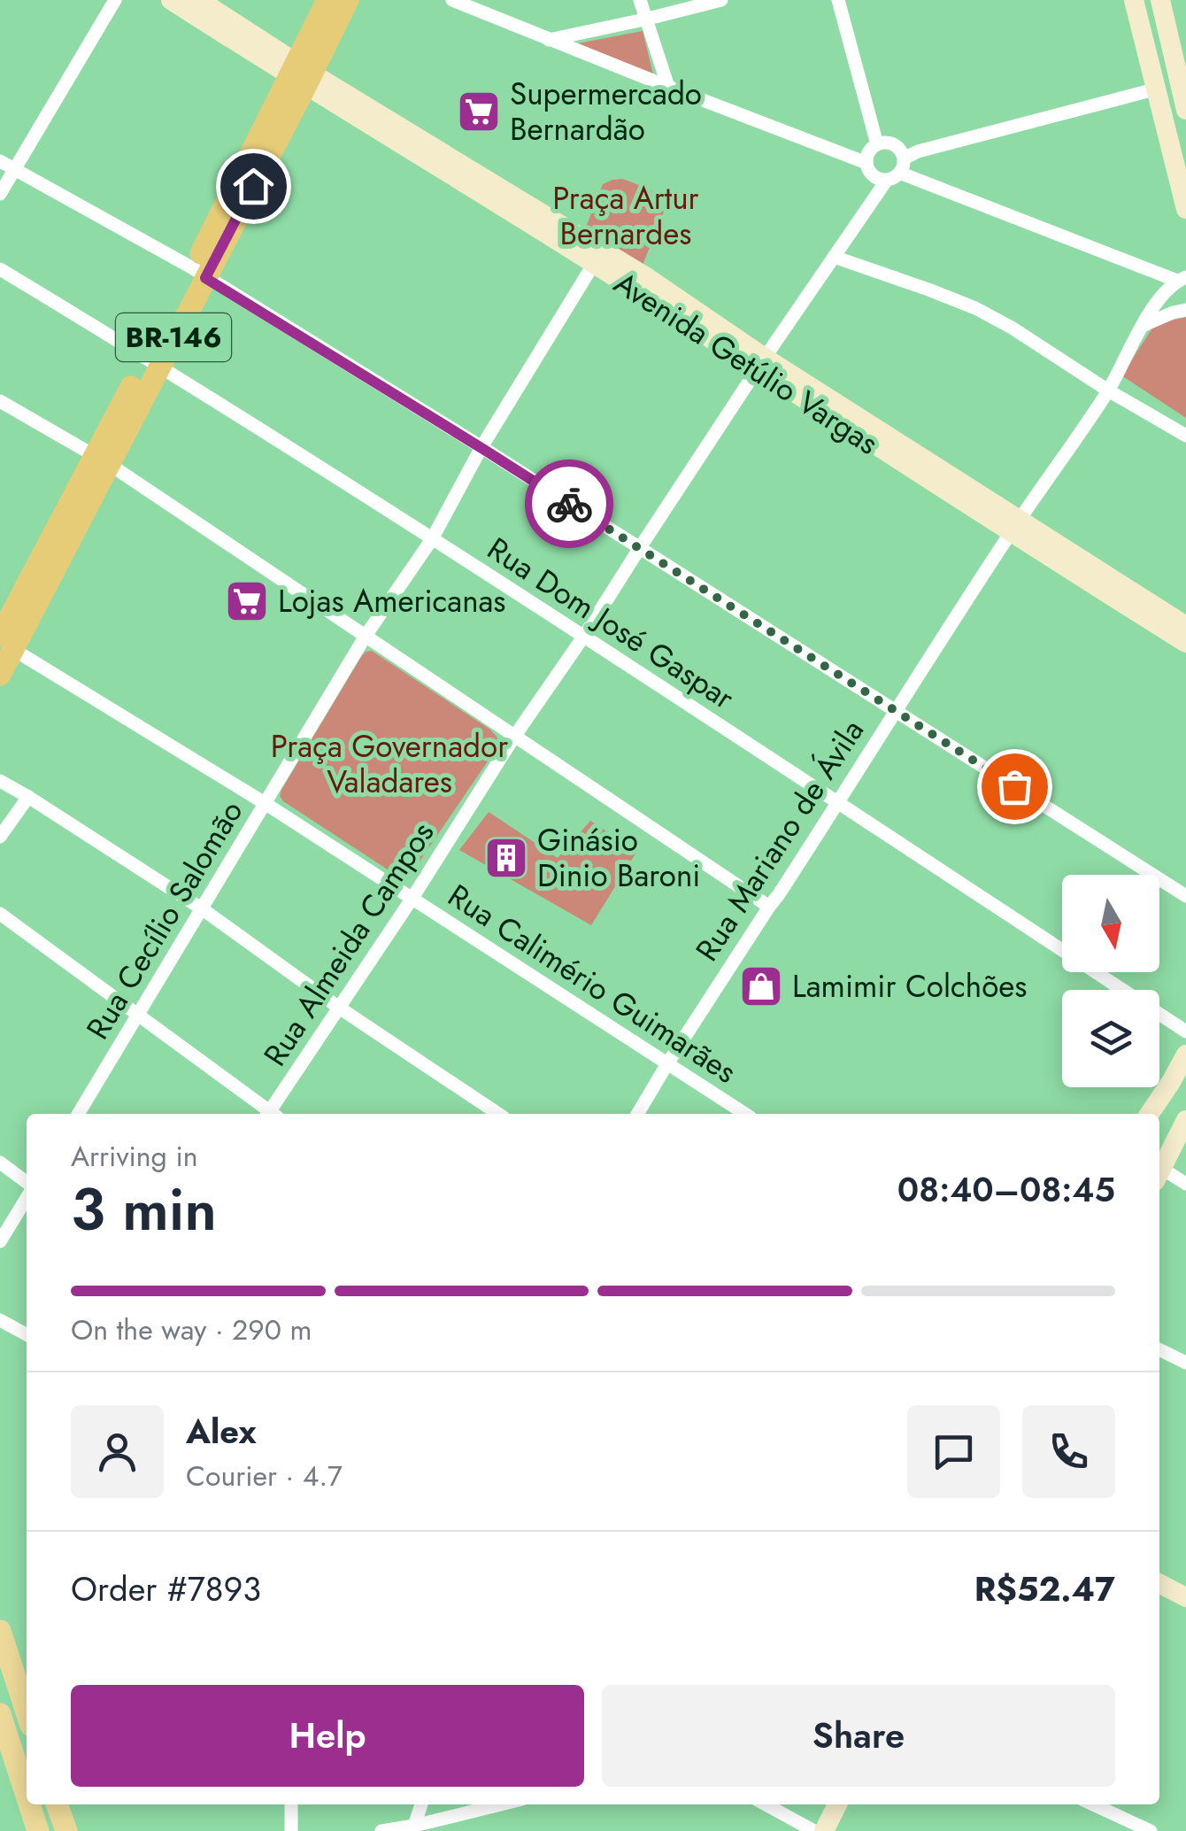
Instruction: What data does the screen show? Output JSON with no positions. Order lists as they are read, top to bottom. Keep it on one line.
{"streets":{"highway":["BR-146"],"main road":["Avenida Getúlio Vargas"],"street":["Rua Dom José Gaspar","Rua Mariano de Ávila","Rua Cecílio Salomão","Rua Almeida Campos","Rua Calimério Guimarães"]},"crossings":[["BR-146","Avenida Getúlio Vargas"],["BR-146","Rua Dom José Gaspar"],["BR-146","Rua Calimério Guimarães"],["Avenida Getúlio Vargas","Rua Mariano de Ávila"],["Avenida Getúlio Vargas","Rua Cecílio Salomão"],["Avenida Getúlio Vargas","Rua Almeida Campos"],["Rua Dom José Gaspar","Rua Mariano de Ávila"],["Rua Dom José Gaspar","Rua Cecílio Salomão"],["Rua Dom José Gaspar","Rua Almeida Campos"],["Rua Mariano de Ávila","Rua Calimério Guimarães"],["Rua Cecílio Salomão","Rua Calimério Guimarães"],["Rua Almeida Campos","Rua Calimério Guimarães"]],"parks":["Praça Artur Bernardes","Praça Governador Valadares"],"places":{"supermarket":["Supermercado Bernardão","Lojas Americanas"],"building":["Ginásio Dinio Baroni"],"shop":["Lamimir Colchões"]},"north":"bottom","page":{"heading":["3 min","Arriving in","08:40–08:45"],"panel":["Alex","Courier · 4.7","Order #7893","R$52.47"],"bar":"On the way · 290 m","buttons":["Help","Share"]}}
